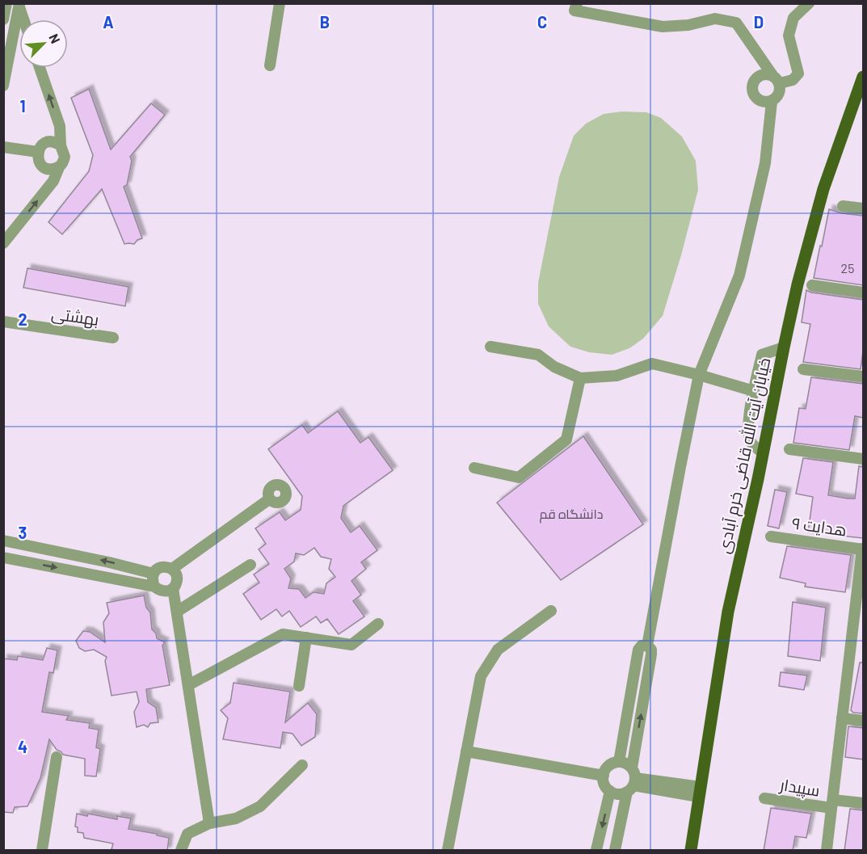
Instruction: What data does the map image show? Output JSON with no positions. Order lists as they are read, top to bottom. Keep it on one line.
{"streets":{"main road":["خیابان آیت الله قاضی خرم آبادی"],"street":["بهشتی","هدایت ۹","سپیدار"]},"house_numbers":["25","دانشگاه قم"],"north":"top right","grid":{"columns":["A","B","C","D"],"rows":["1","2","3","4"]}}
